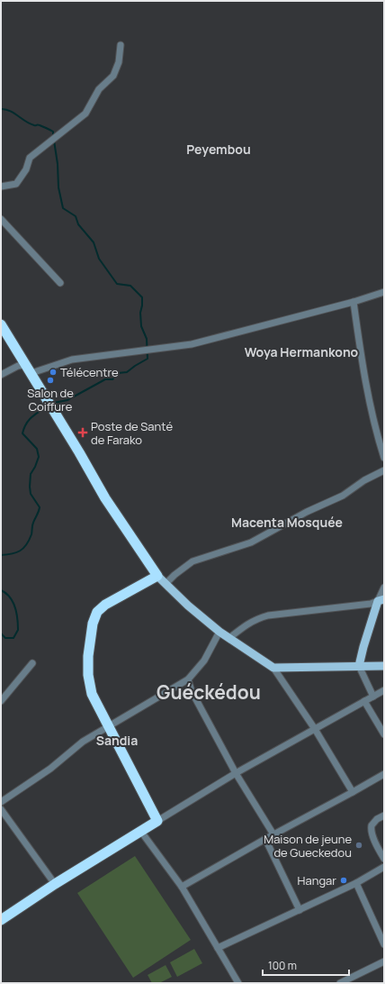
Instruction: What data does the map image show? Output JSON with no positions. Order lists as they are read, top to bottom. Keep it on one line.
{"districts":["Peyembou","Woya Hermankono","Macenta Mosquée","Guéckédou","Sandia"],"places":{"other":["Télécentre","Salon de Coiffure","Maison de jeune de Gueckedou","Hangar"],"health":["Poste de Santé de Farako"]},"scale_bar":"100 m"}
